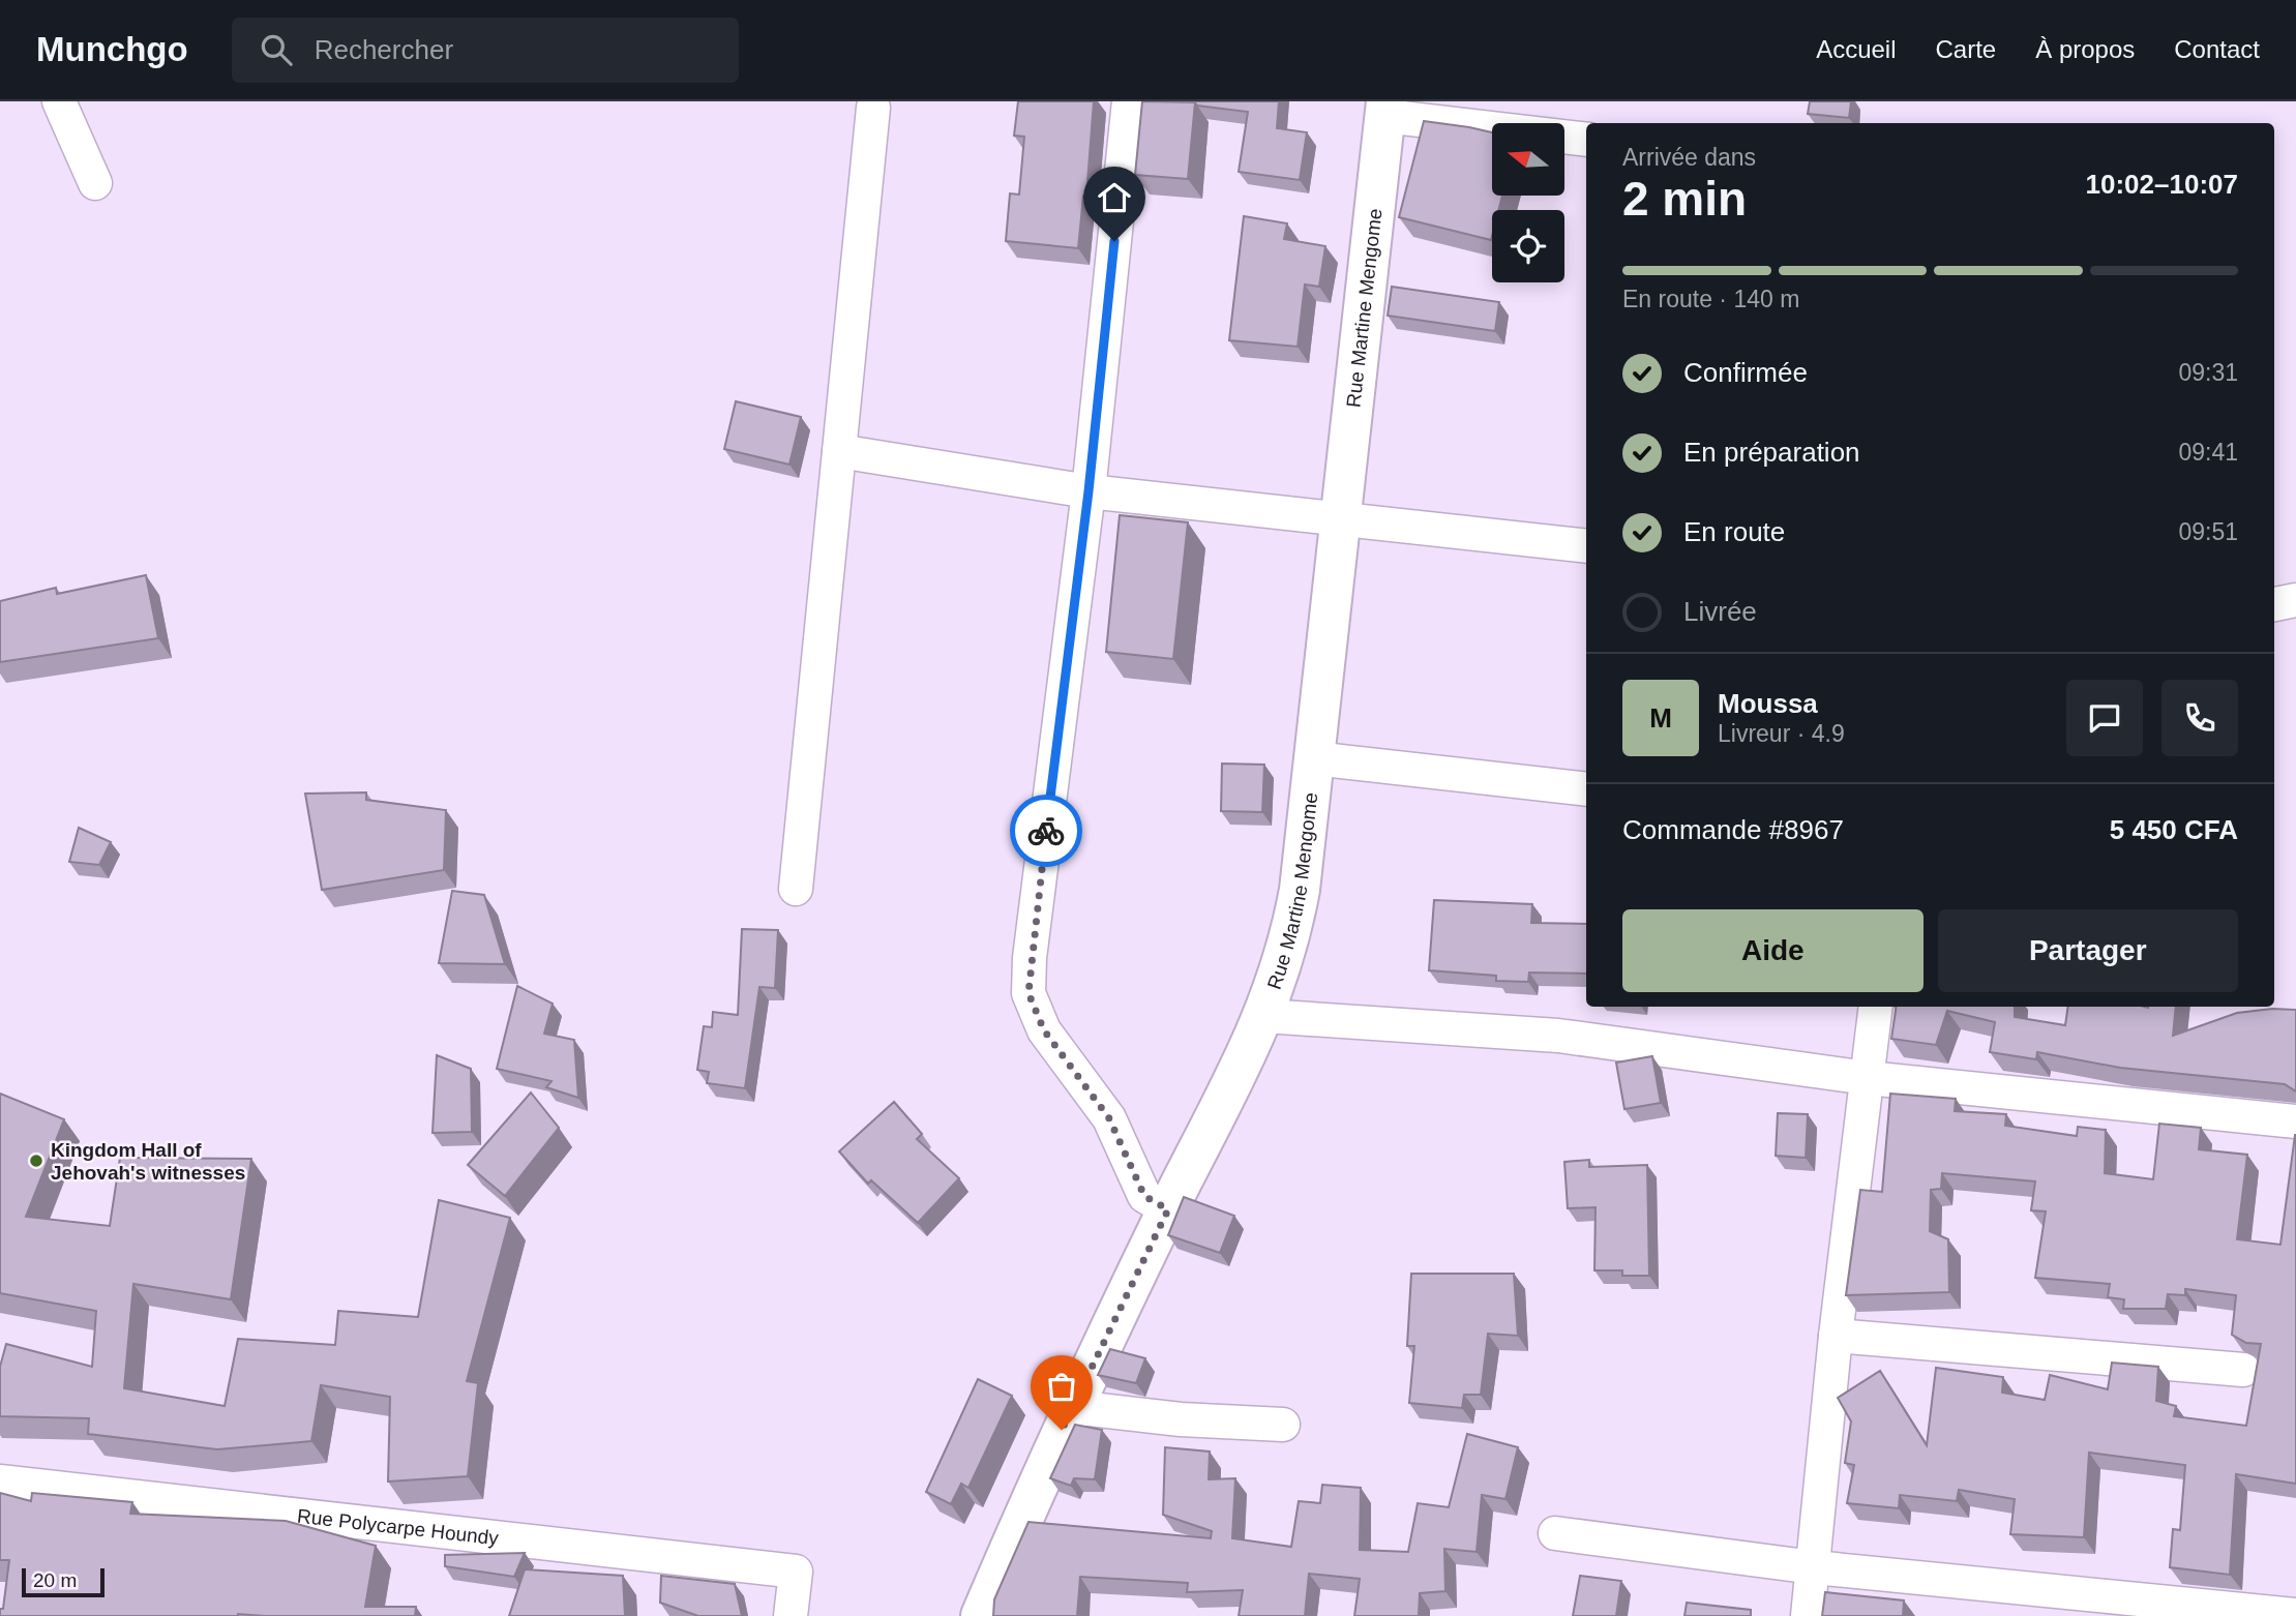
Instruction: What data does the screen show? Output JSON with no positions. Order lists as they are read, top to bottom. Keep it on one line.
{"streets":{"street":["Rue Martine Mengome","Rue Polycarpe Houndy"]},"places":["Kingdom Hall of Jehovah's witnesses"],"scale_bar":"20 m","north":"left","page":{"header":"Munchgo","search":"Rechercher","nav":["Accueil","Carte","À propos","Contact"],"heading":["2 min","Arrivée dans","10:02–10:07"],"panel":["Moussa","Livreur · 4.9","Commande #8967","5 450 CFA"],"bar":"En route · 140 m","list":[["Confirmée","09:31"],["En préparation","09:41"],["En route","09:51"],"Livrée"],"round":"M","buttons":["Aide","Partager"],"scale":"20 m"}}
